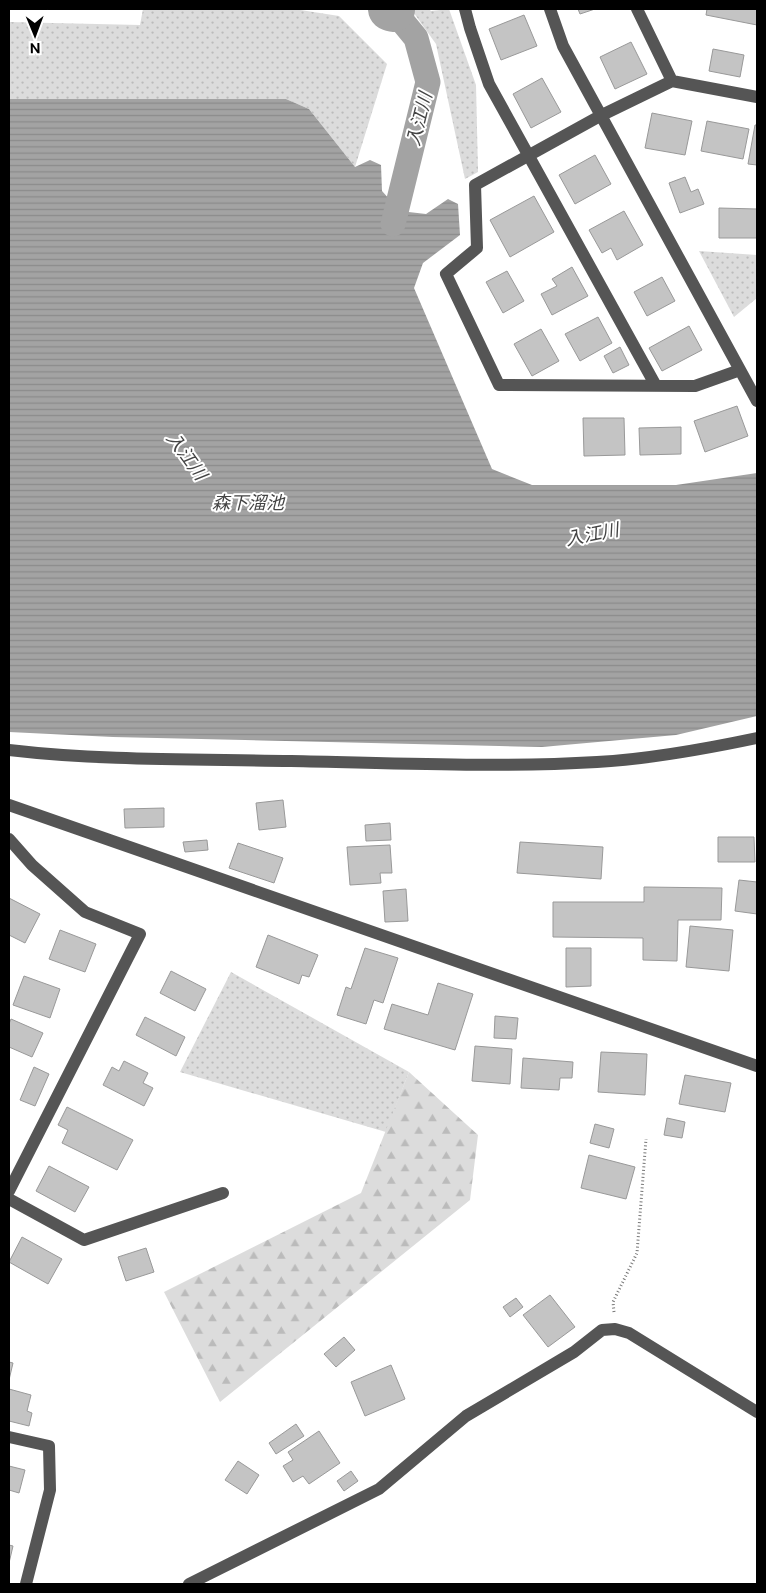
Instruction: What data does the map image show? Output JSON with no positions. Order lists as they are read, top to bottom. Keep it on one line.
{"water":["入江川","森下溜池"],"north":"bottom"}
